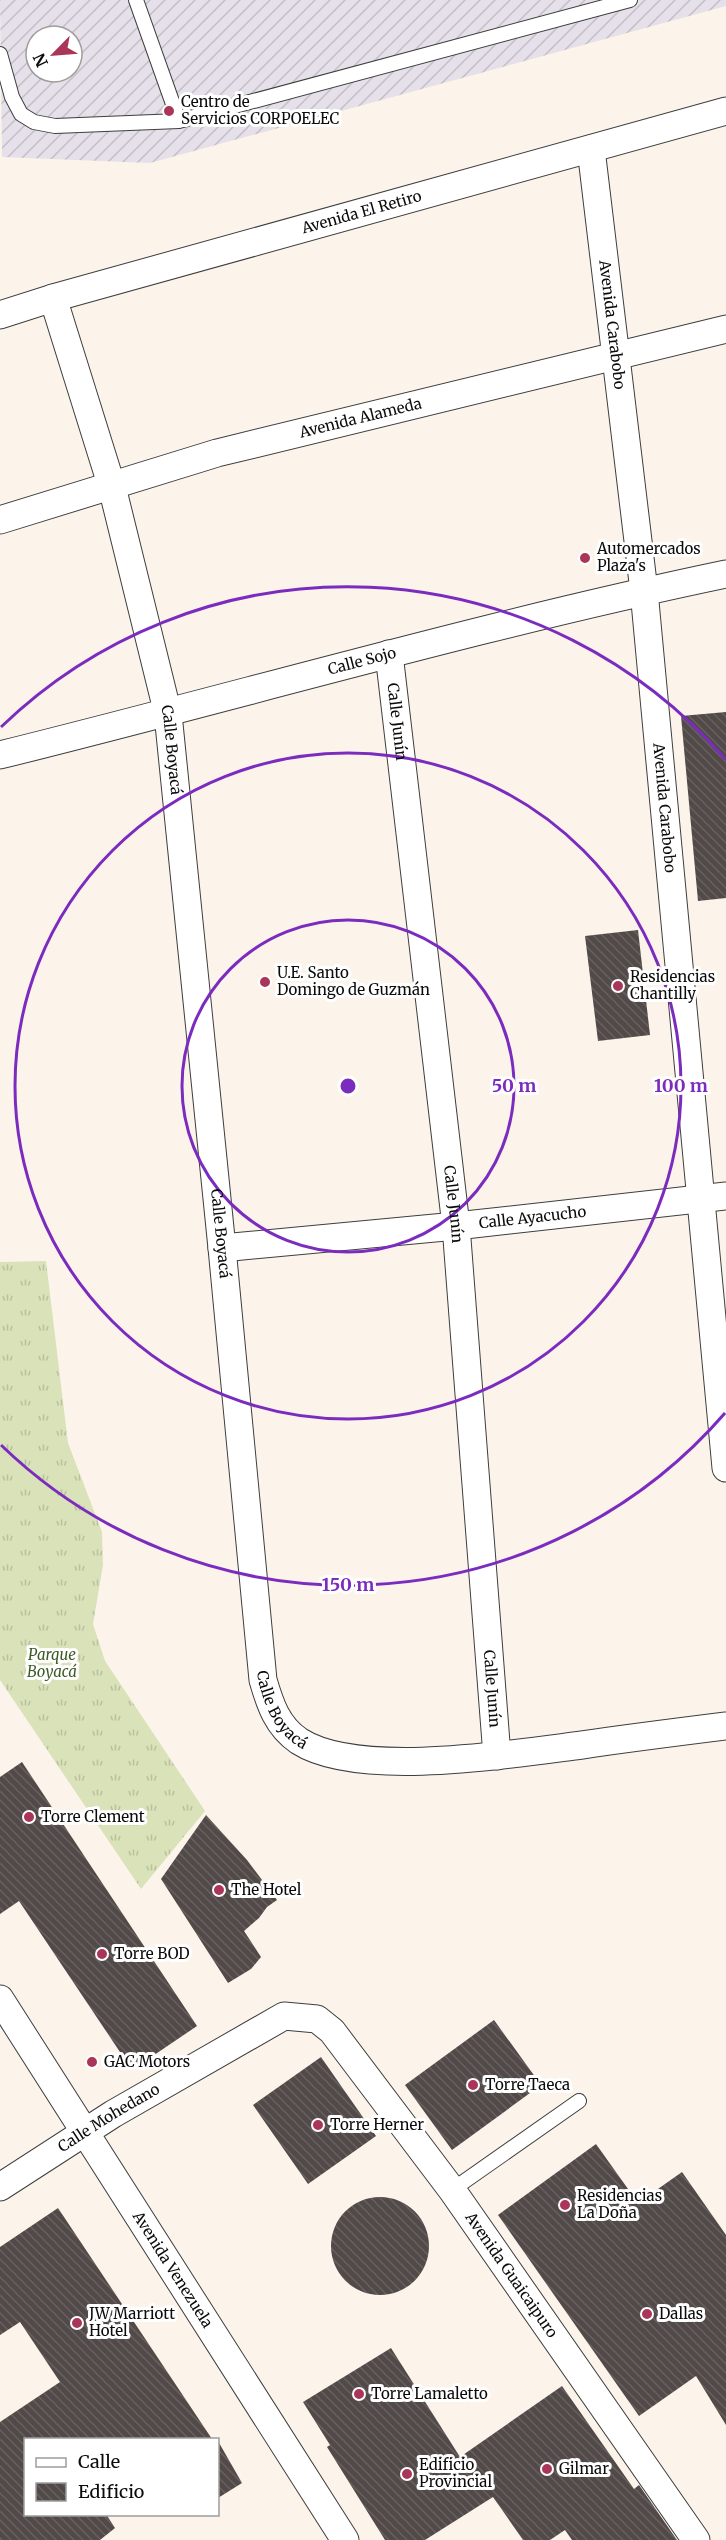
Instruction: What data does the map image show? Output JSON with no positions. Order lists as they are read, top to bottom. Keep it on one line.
{"streets":{"street":["Avenida El Retiro","Avenida Carabobo","Avenida Alameda","Calle Sojo","Calle Junín","Calle Boyacá","Calle Ayacucho","Calle Mohedano","Avenida Venezuela","Avenida Guaicaipuro"]},"crossings":[["Avenida El Retiro","Avenida Carabobo"],["Avenida El Retiro","Calle Boyacá"],["Avenida Carabobo","Avenida Alameda"],["Avenida Carabobo","Calle Sojo"],["Avenida Carabobo","Calle Ayacucho"],["Avenida Alameda","Calle Boyacá"],["Calle Sojo","Calle Junín"],["Calle Sojo","Calle Boyacá"],["Calle Junín","Calle Boyacá"],["Calle Junín","Calle Ayacucho"],["Calle Boyacá","Calle Ayacucho"],["Calle Mohedano","Avenida Venezuela"],["Calle Mohedano","Avenida Guaicaipuro"]],"parks":["Parque Boyacá"],"places":["Centro de Servicios CORPOELEC","Automercados Plaza's","U.E. Santo Domingo de Guzmán","Residencias Chantilly","Torre Clement","The Hotel","Torre BOD","GAC Motors","Torre Taeca","Torre Herner","Residencias La Doña","Dallas","JW Marriott Hotel","Torre Lamaletto","Gilmar","Edificio Provincial"],"legend":["Calle","Edificio"],"north":"bottom left","rings":["50 m","100 m","150 m"]}
